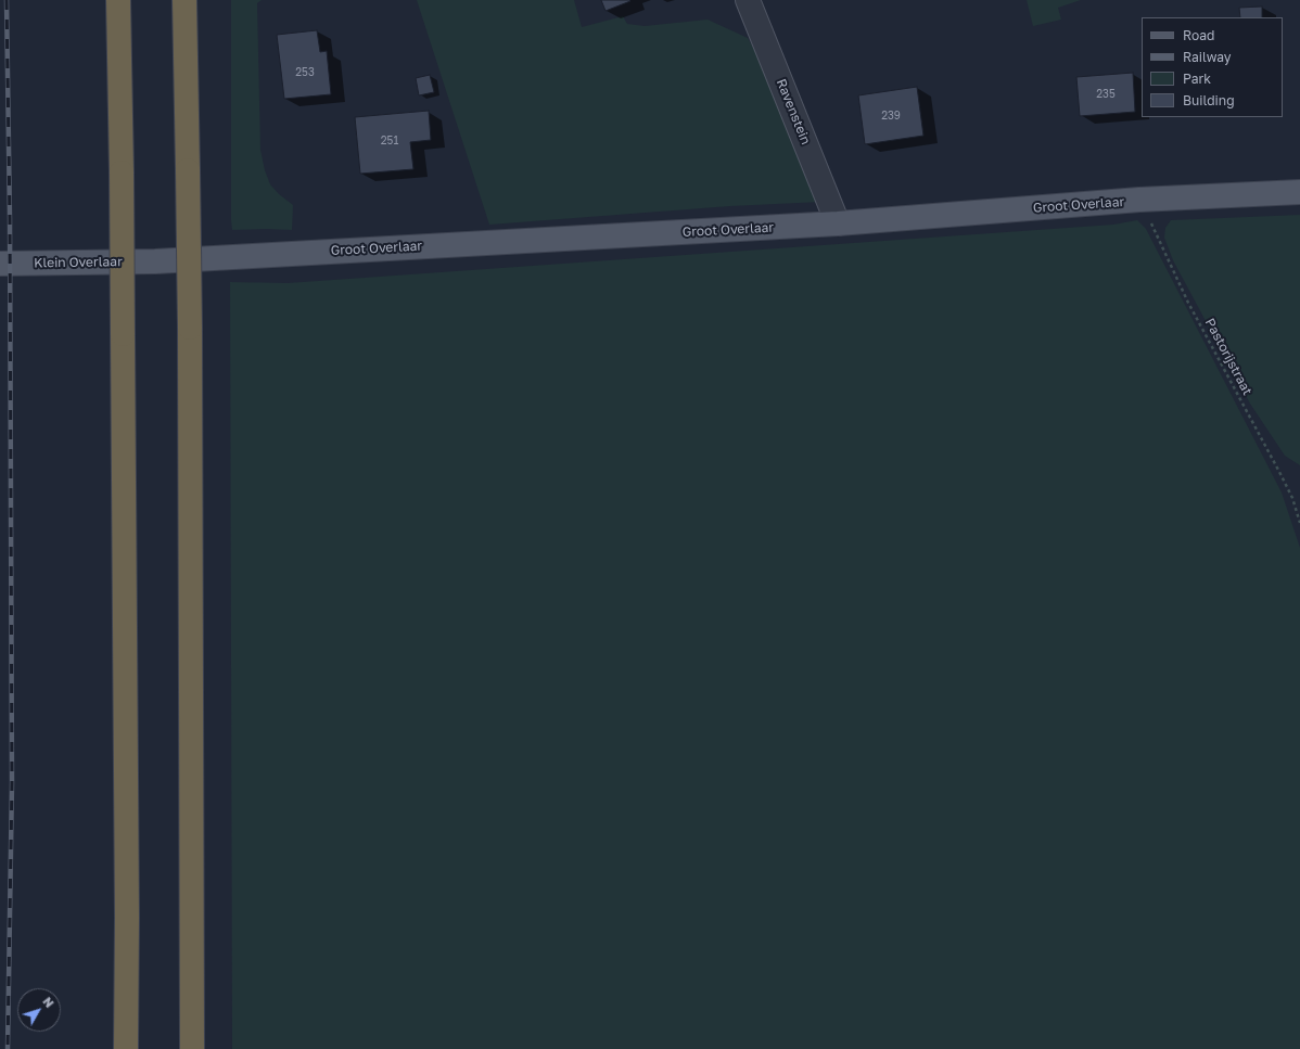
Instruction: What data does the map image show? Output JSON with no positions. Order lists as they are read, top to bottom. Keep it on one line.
{"streets":{"main road":["Groot Overlaar","Klein Overlaar"],"street":["Ravenstein"],"path":["Pastorijstraat"]},"crossings":[["Ravenstein","Groot Overlaar"],["Groot Overlaar","Klein Overlaar"],["Groot Overlaar","Pastorijstraat"]],"house_numbers":["253","235","239","251"],"legend":["Road","Railway","Park","Building"],"north":"top right"}
